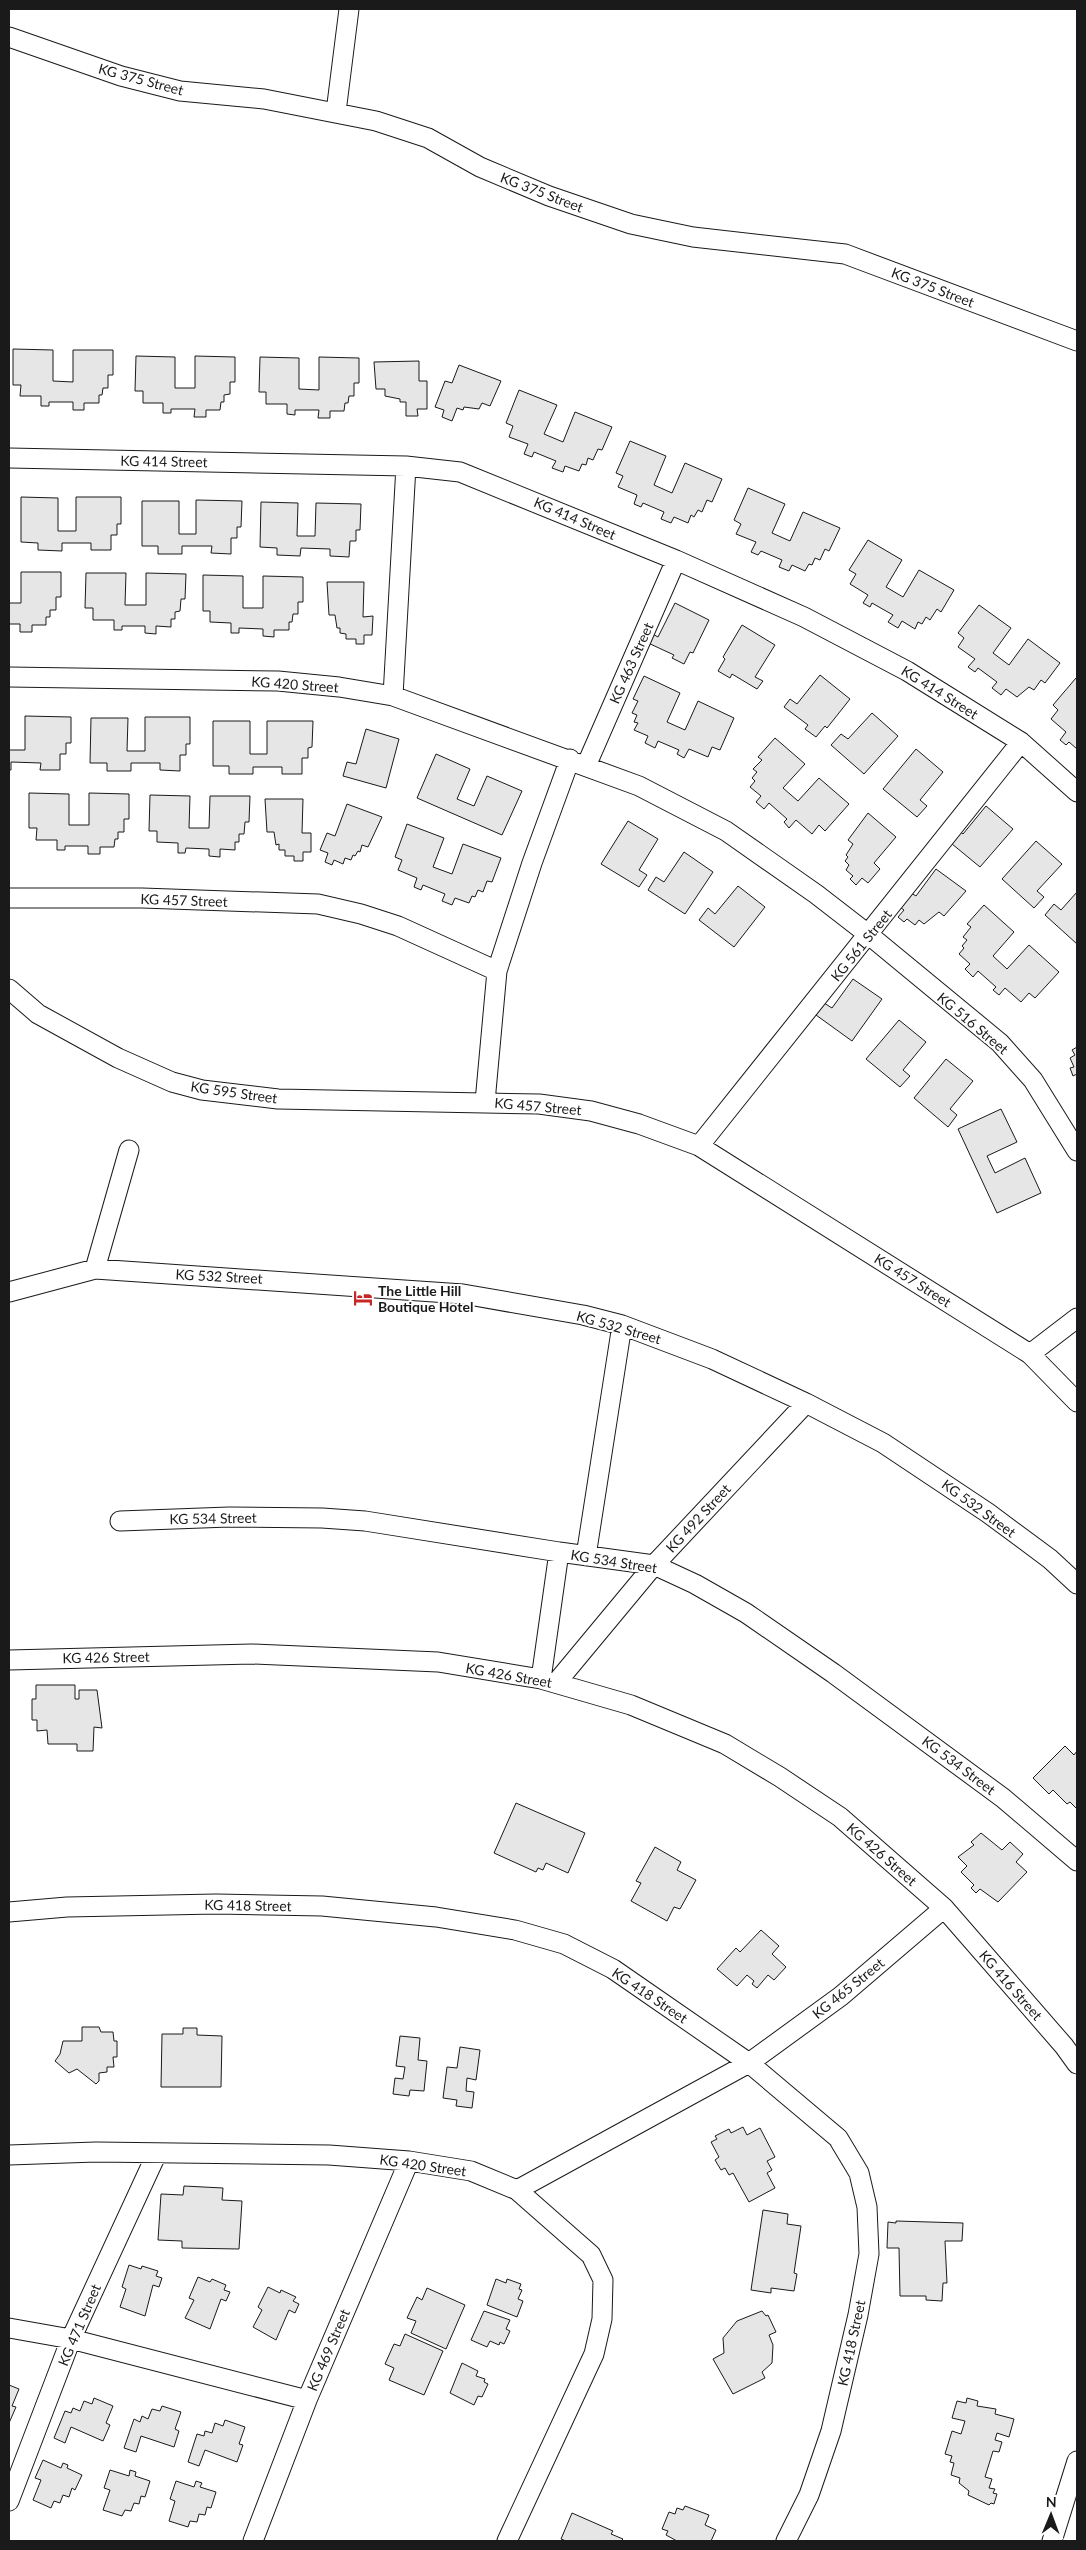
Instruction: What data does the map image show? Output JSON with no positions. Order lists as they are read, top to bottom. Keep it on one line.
{"streets":{"street":["KG 375 Street","KG 414 Street","KG 463 Street","KG 420 Street","KG 457 Street","KG 561 Street","KG 516 Street","KG 595 Street","KG 532 Street","KG 534 Street","KG 492 Street","KG 426 Street","KG 418 Street","KG 416 Street","KG 465 Street","KG 471 Street","KG 469 Street"]},"crossings":[["KG 414 Street","KG 463 Street"],["KG 414 Street","KG 561 Street"],["KG 463 Street","KG 420 Street"],["KG 463 Street","KG 457 Street"],["KG 463 Street","KG 516 Street"],["KG 420 Street","KG 516 Street"],["KG 420 Street","KG 465 Street"],["KG 420 Street","KG 471 Street"],["KG 420 Street","KG 469 Street"],["KG 457 Street","KG 561 Street"],["KG 457 Street","KG 595 Street"],["KG 561 Street","KG 516 Street"],["KG 532 Street","KG 492 Street"],["KG 534 Street","KG 492 Street"],["KG 492 Street","KG 426 Street"],["KG 426 Street","KG 416 Street"],["KG 426 Street","KG 465 Street"],["KG 418 Street","KG 465 Street"],["KG 416 Street","KG 465 Street"]],"places":{"hotel":["The Little Hill Boutique Hotel"]},"north":"top"}
